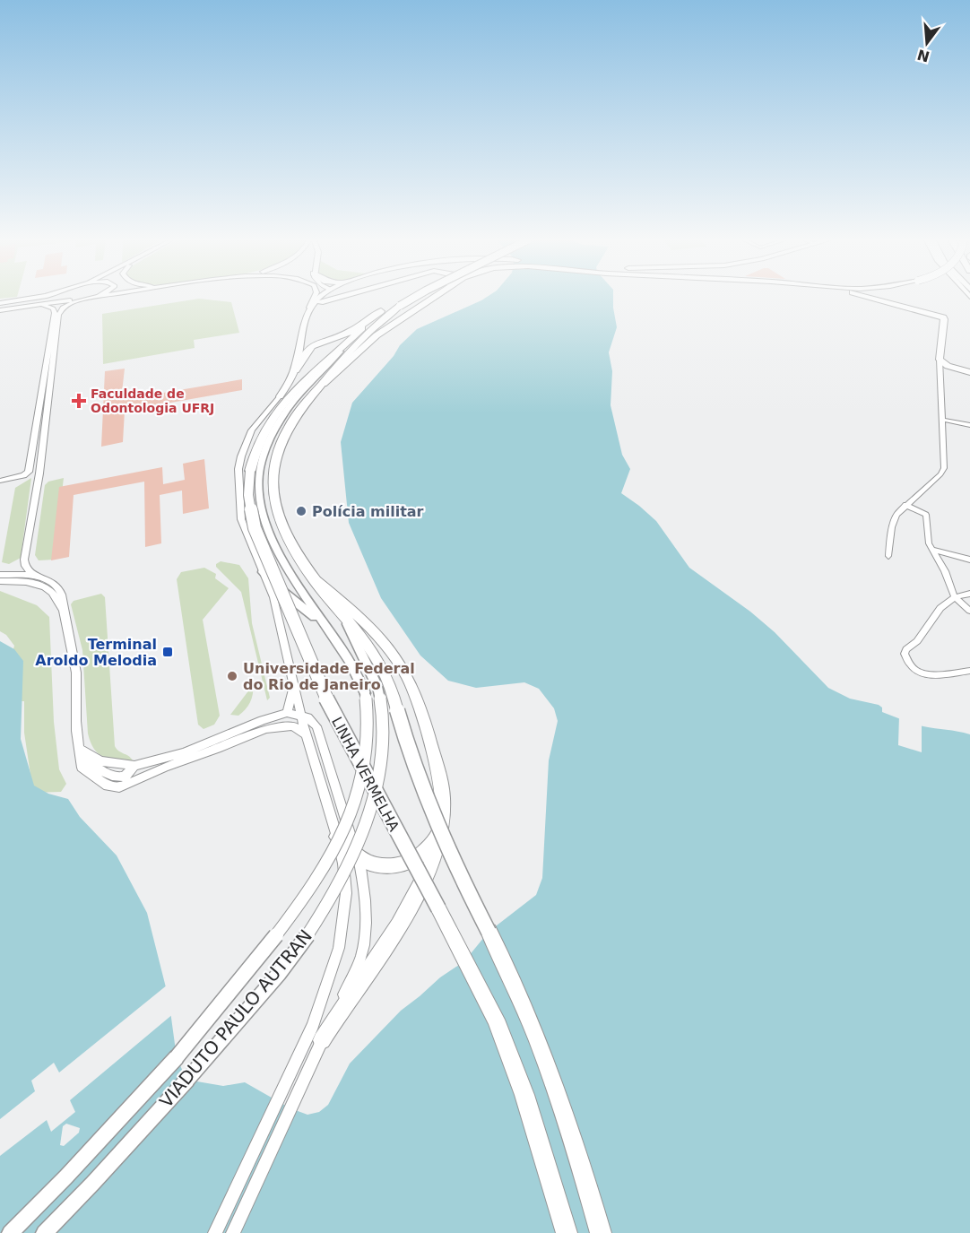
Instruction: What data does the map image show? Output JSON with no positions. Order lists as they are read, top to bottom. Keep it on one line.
{"streets":{"highway":["LINHA VERMELHA"],"main road":["VIADUTO PAULO AUTRAN"]},"crossings":[["LINHA VERMELHA","VIADUTO PAULO AUTRAN"]],"places":{"health":["Faculdade de Odontologia UFRJ"],"other":["Polícia militar","Universidade Federal do Rio de Janeiro"],"transit":["Terminal Aroldo Melodia"]},"north":"bottom"}
